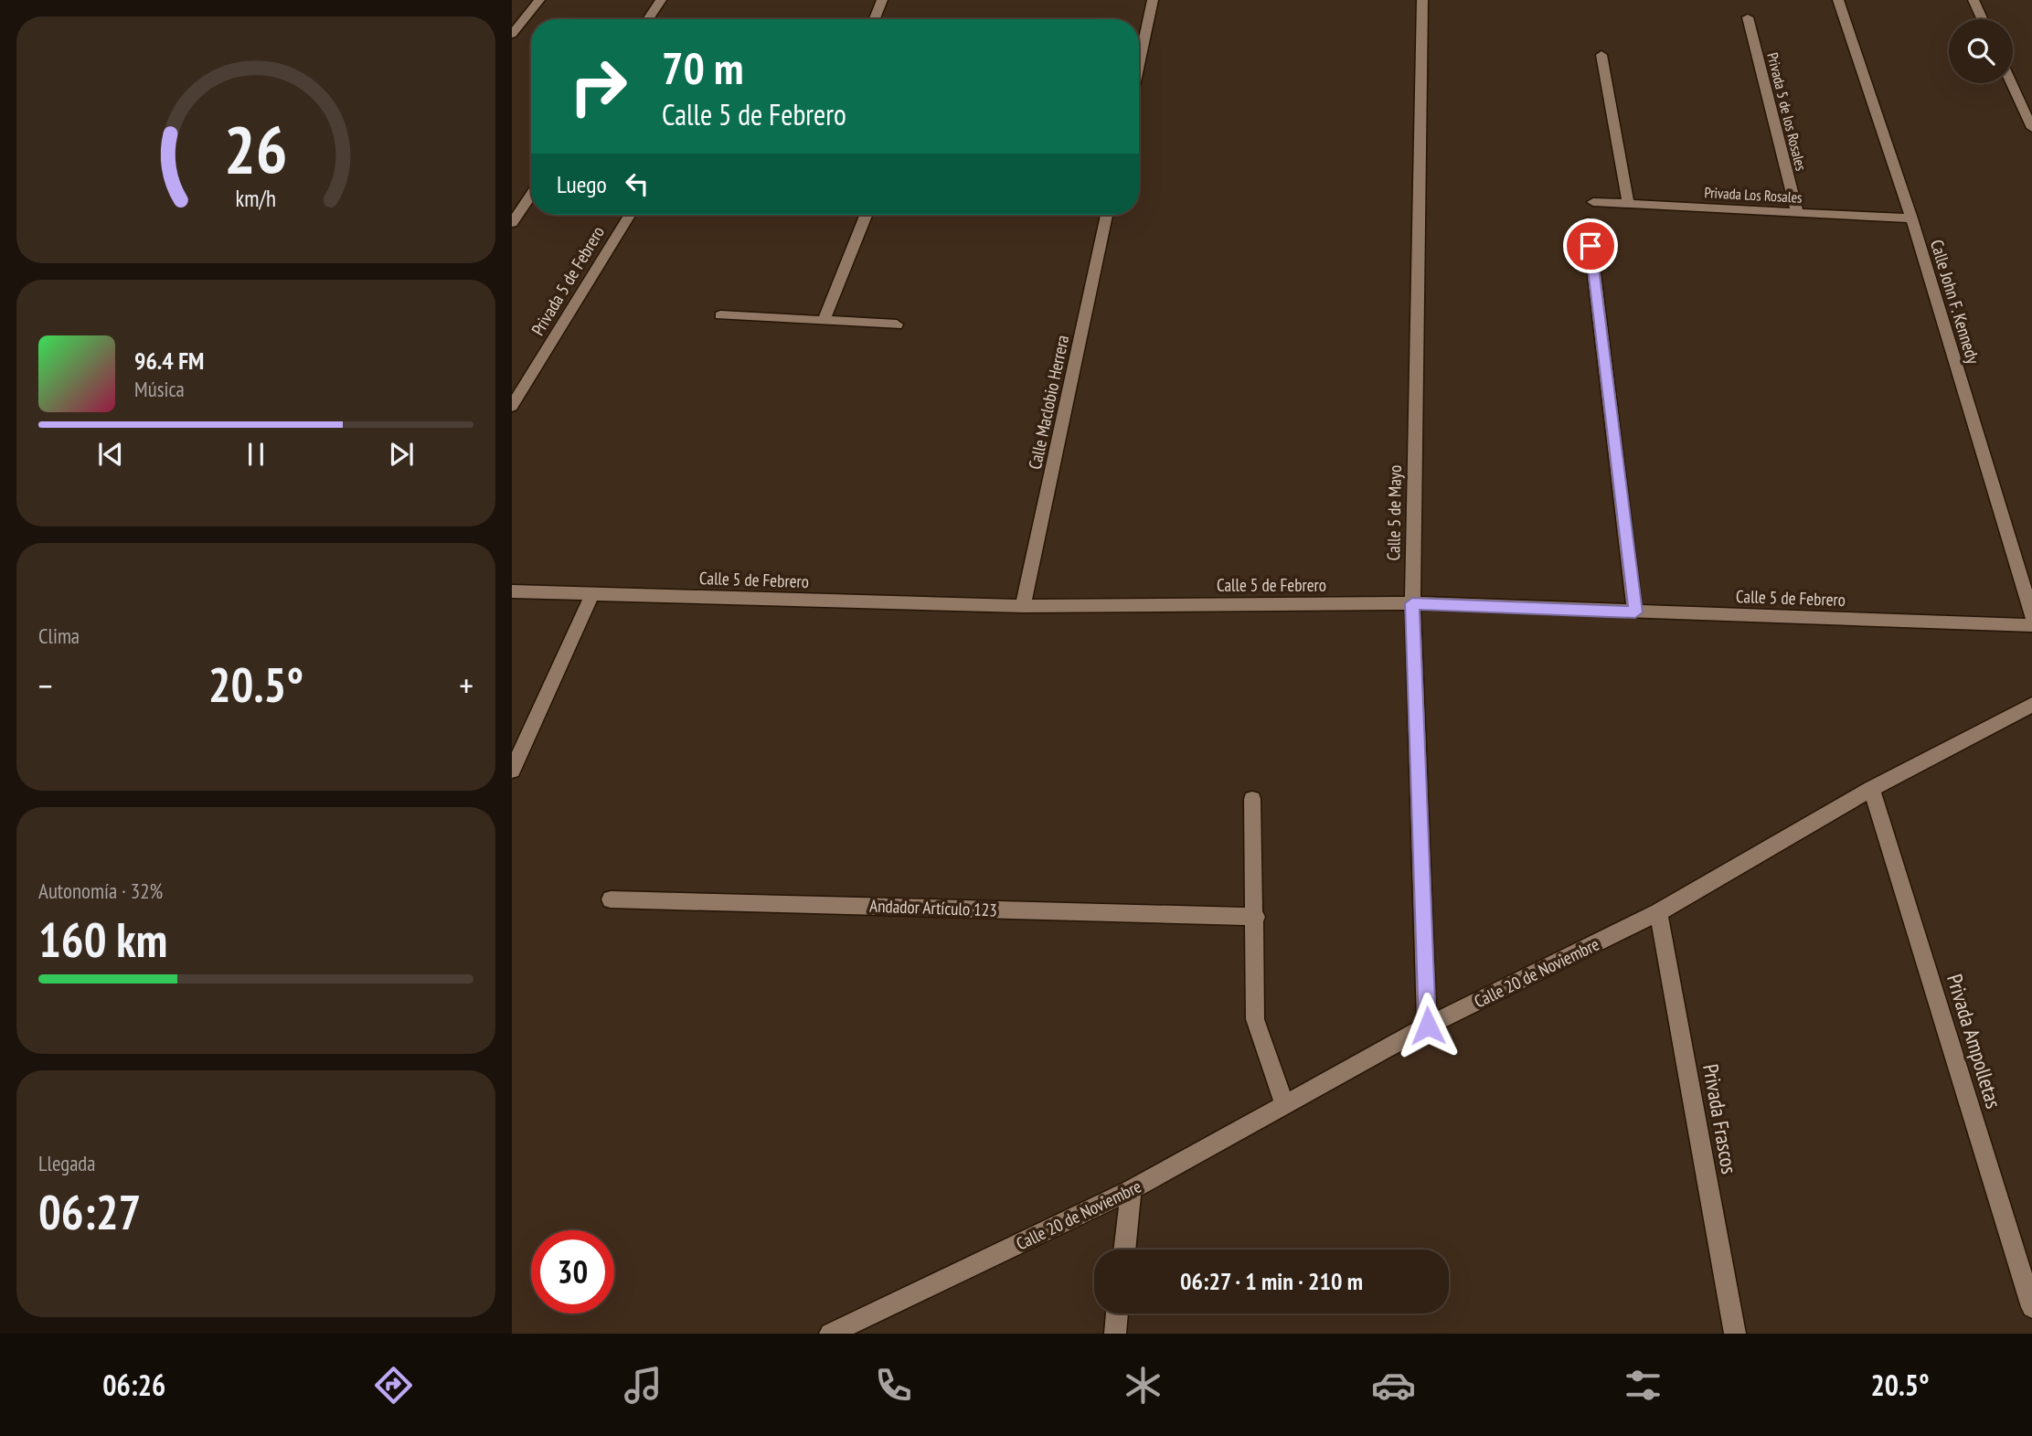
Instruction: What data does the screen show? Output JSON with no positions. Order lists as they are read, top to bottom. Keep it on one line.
{"streets":{"street":["Privada 5 de los Rosales","Privada Los Rosales","Privada 5 de Febrero","Calle John F. Kennedy","Calle Maclobio Herrera","Calle 5 de Mayo","Calle 5 de Febrero","Andador Artículo 123","Calle 20 de Noviembre","Privada Ampolletas","Privada Frascos"]},"crossings":[["Privada 5 de los Rosales","Privada Los Rosales"],["Privada Los Rosales","Calle John F. Kennedy"],["Calle Maclobio Herrera","Calle 5 de Febrero"],["Calle 5 de Mayo","Calle 5 de Febrero"],["Calle 5 de Mayo","Calle 20 de Noviembre"],["Calle 20 de Noviembre","Privada Ampolletas"],["Calle 20 de Noviembre","Privada Frascos"]],"page":{"turn":["70 m","Calle 5 de Febrero"],"then":"Luego","song":["96.4 FM","Música"],"tile":["Clima",["Autonomía · 32%","160 km"],["Llegada","06:27"]],"heat":["−","20.5°","+"],"limit":"30","trip":"06:27 · 1 min · 210 m","tabs":["06:26","20.5°"],"gauge":["26","km/h"]}}
